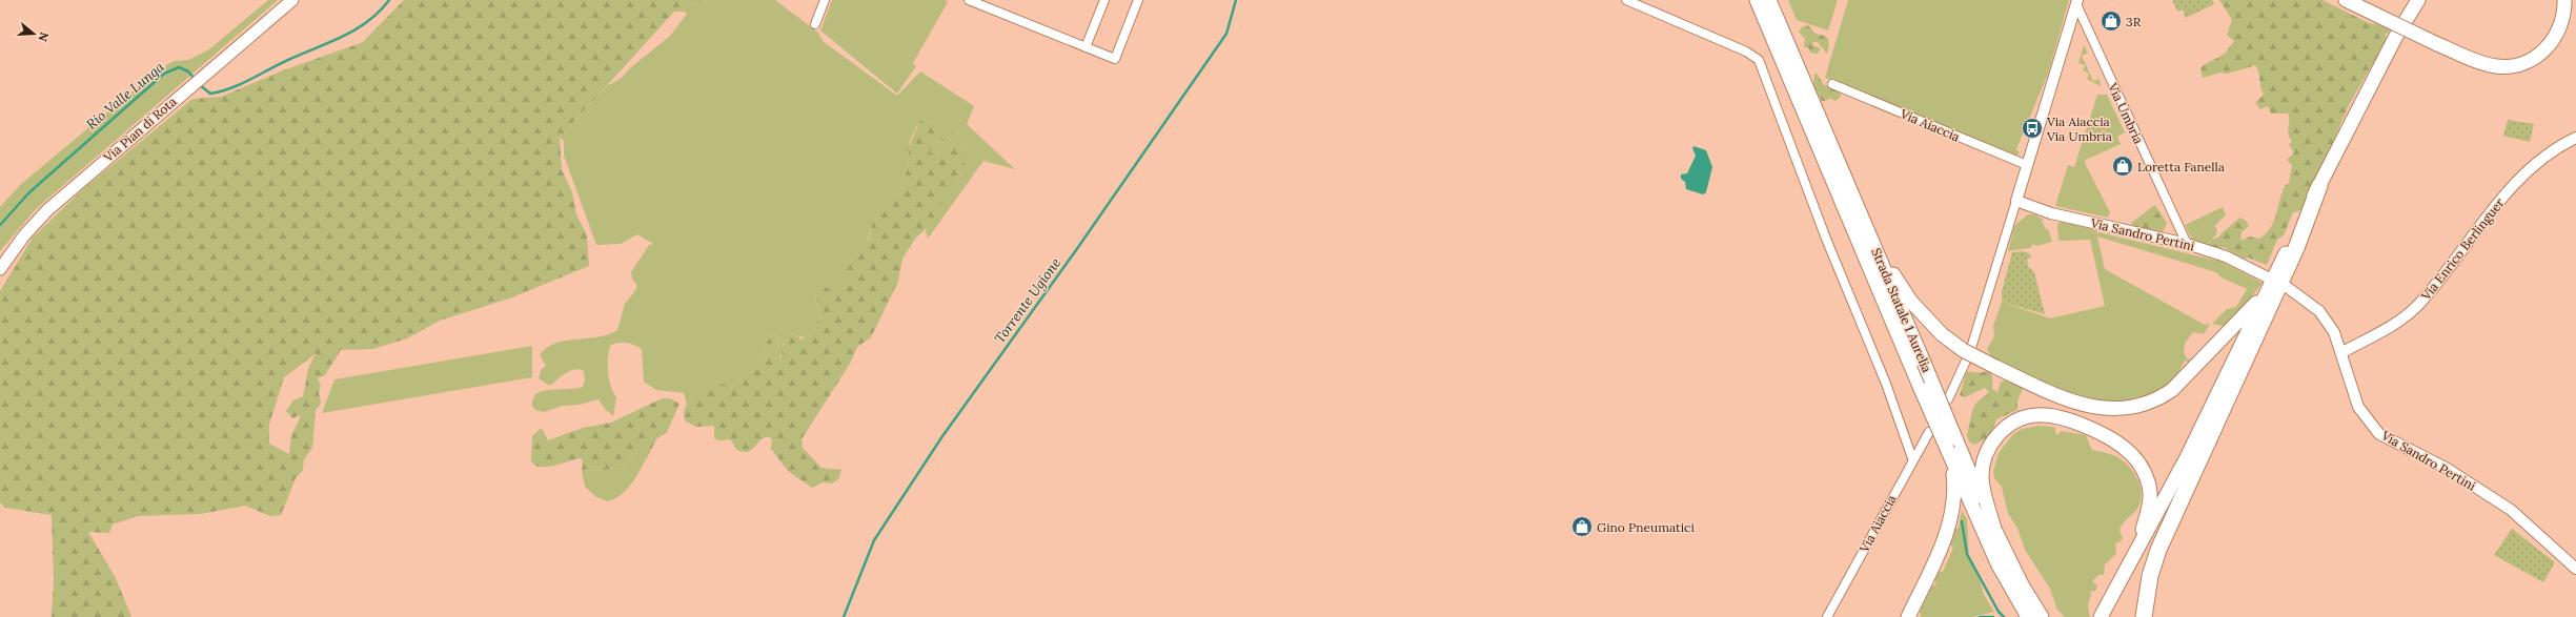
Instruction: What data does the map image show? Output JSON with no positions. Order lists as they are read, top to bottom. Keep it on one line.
{"streets":{"highway":["Strada Statale 1 Aurelia"],"main road":["Via Pian di Rota"],"street":["Via Umbria","Via Aiaccia","Via Sandro Pertini","Via Enrico Berlinguer"]},"crossings":[["Via Umbria","Via Sandro Pertini"],["Via Sandro Pertini","Via Enrico Berlinguer"]],"water":["Rio Valle Lunga","Torrente Ugione"],"places":{"shop":["3R","Loretta Fanella","Gino Pneumatici"],"bus stop":["Via Aiaccia Via Umbria"]},"north":"right"}
